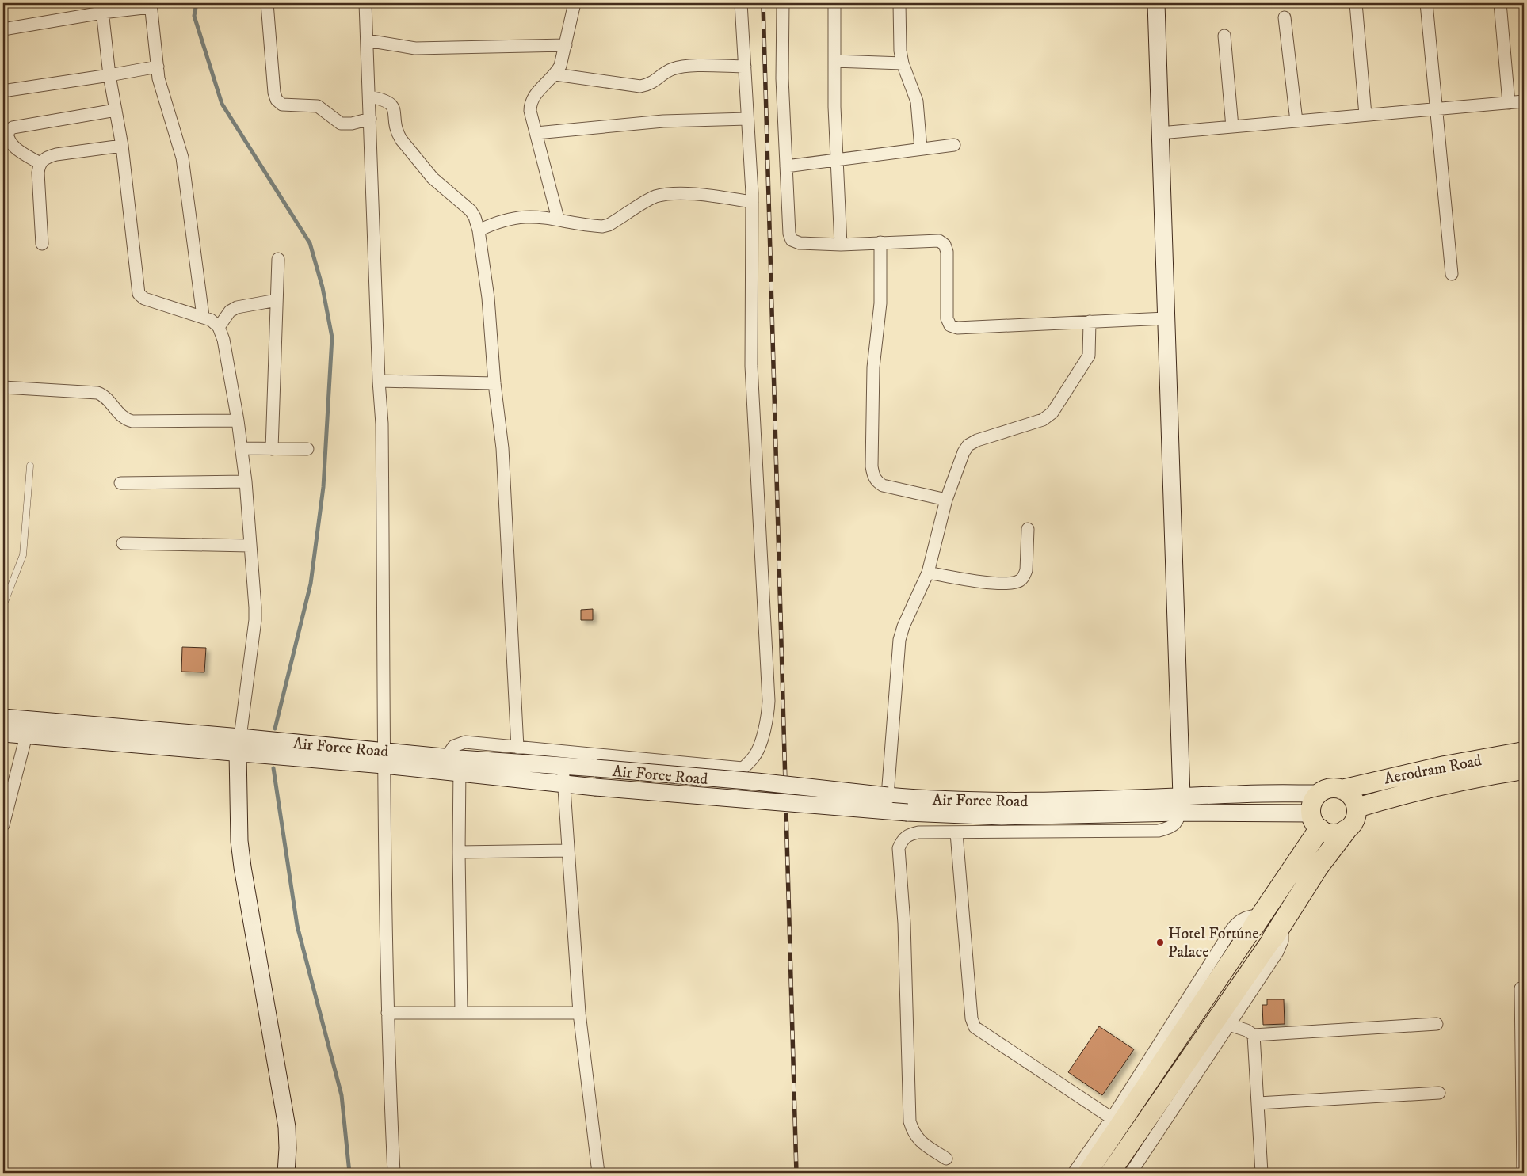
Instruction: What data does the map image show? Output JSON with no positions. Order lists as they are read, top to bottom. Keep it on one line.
{"streets":{"main road":["Aerodram Road"],"street":["Air Force Road"]},"crossings":[["Air Force Road","Aerodram Road"]],"places":["Hotel Fortune Palace"]}
